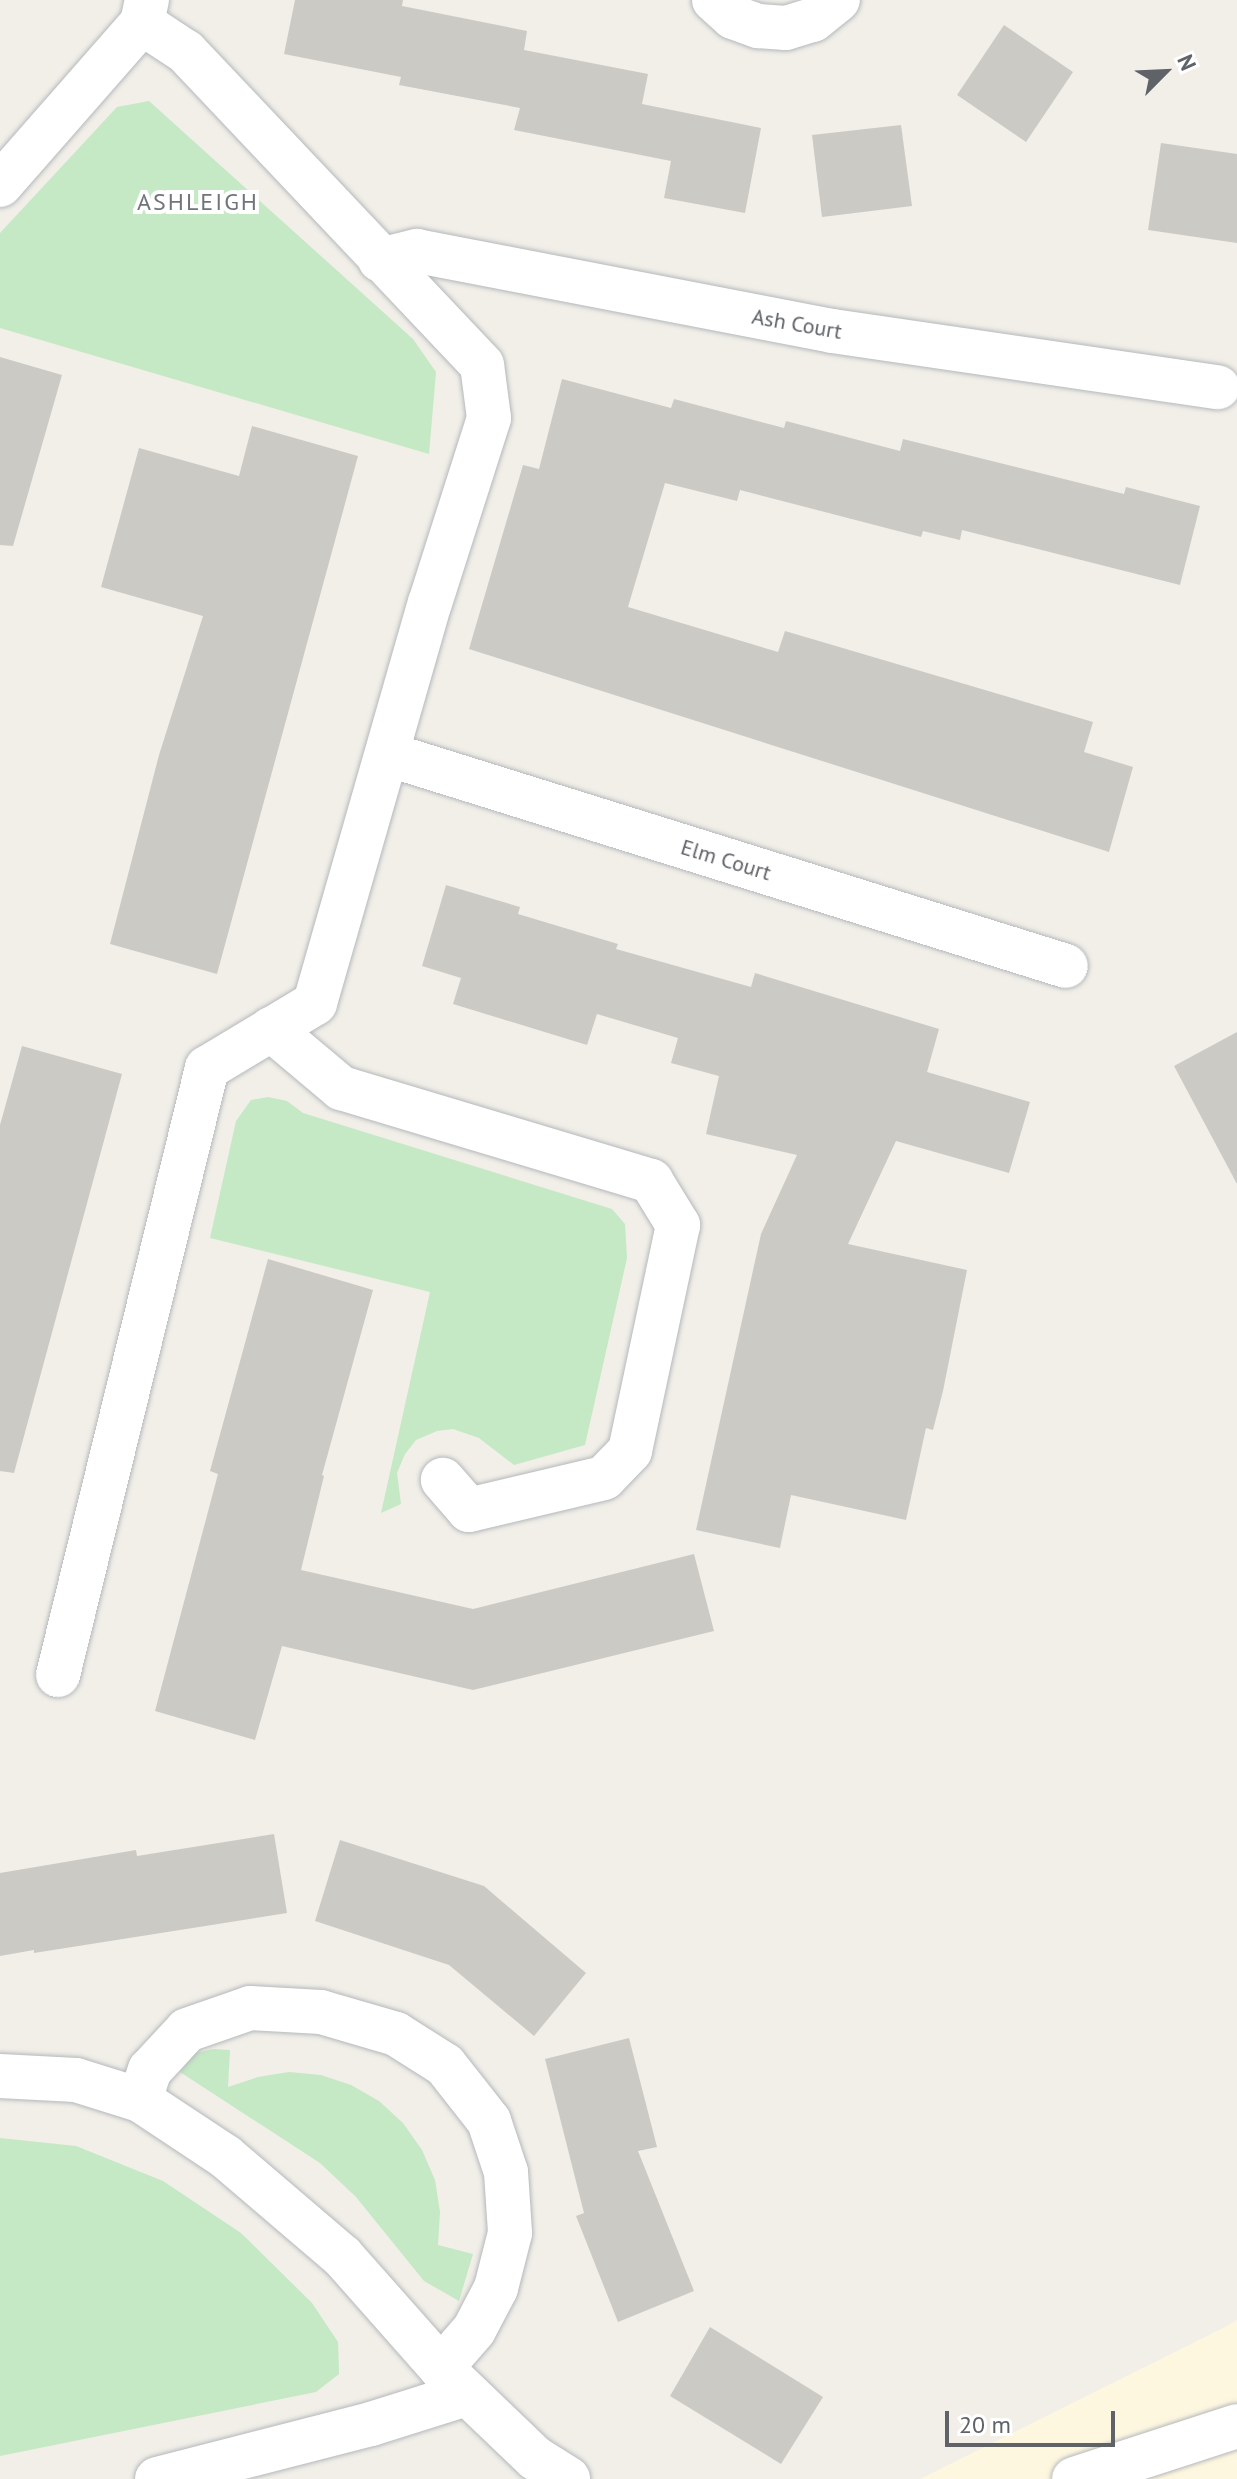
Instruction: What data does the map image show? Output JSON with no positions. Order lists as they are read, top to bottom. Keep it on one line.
{"streets":{"street":["Ash Court","Elm Court"]},"districts":["ASHLEIGH"],"scale_bar":"20 m","north":"top right"}
